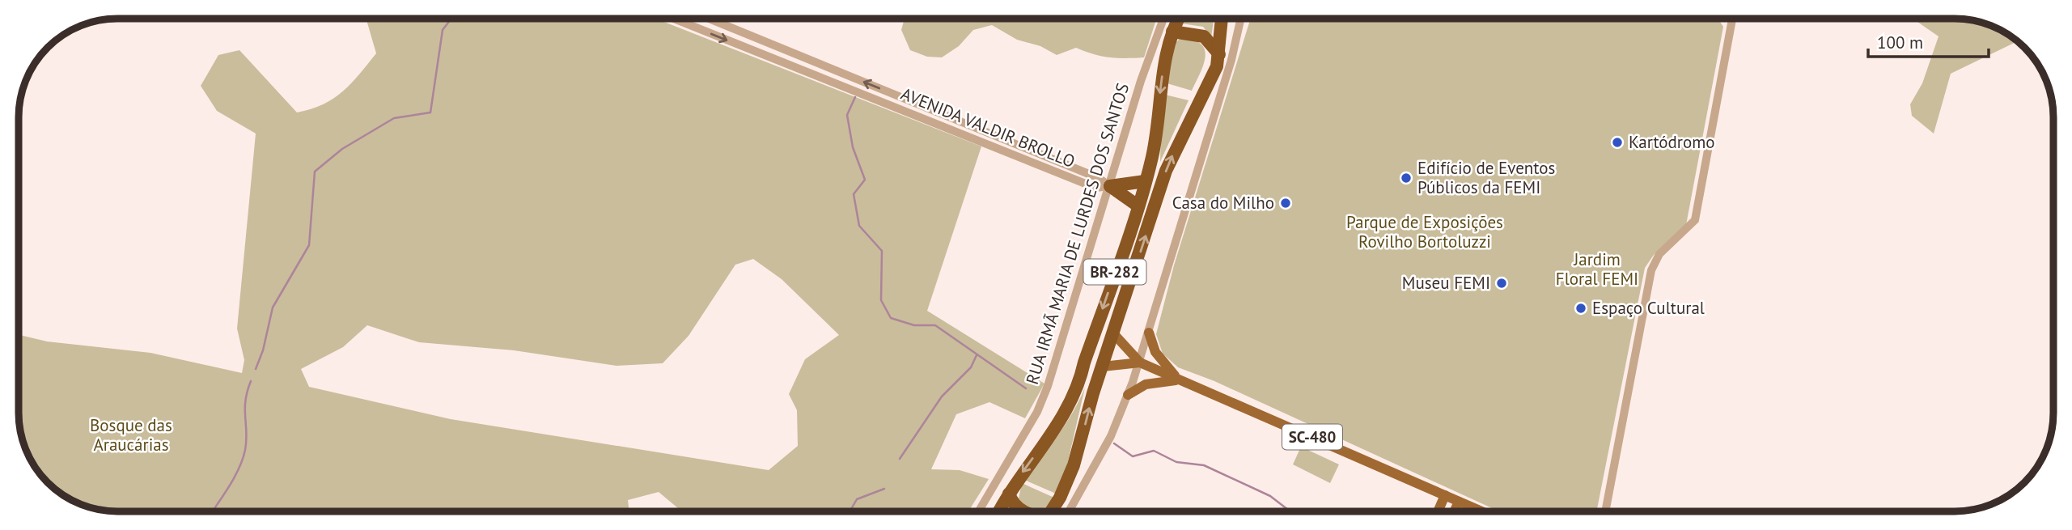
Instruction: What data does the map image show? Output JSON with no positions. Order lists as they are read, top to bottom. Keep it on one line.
{"streets":{"highway":["BR-282"],"main road":["SC-480"],"street":["AVENIDA VALDIR BROLLO","RUA IRMÃ MARIA DE LURDES DOS SANTOS"]},"crossings":[["AVENIDA VALDIR BROLLO","RUA IRMÃ MARIA DE LURDES DOS SANTOS"],["BR-282","SC-480"]],"parks":["Parque de Exposições Rovilho Bortoluzzi","Jardim Floral FEMI","Bosque das Araucárias"],"places":["Kartódromo","Edifício de Eventos Públicos da FEMI","Casa do Milho","Museu FEMI","Espaço Cultural"],"scale_bar":"100 m"}
